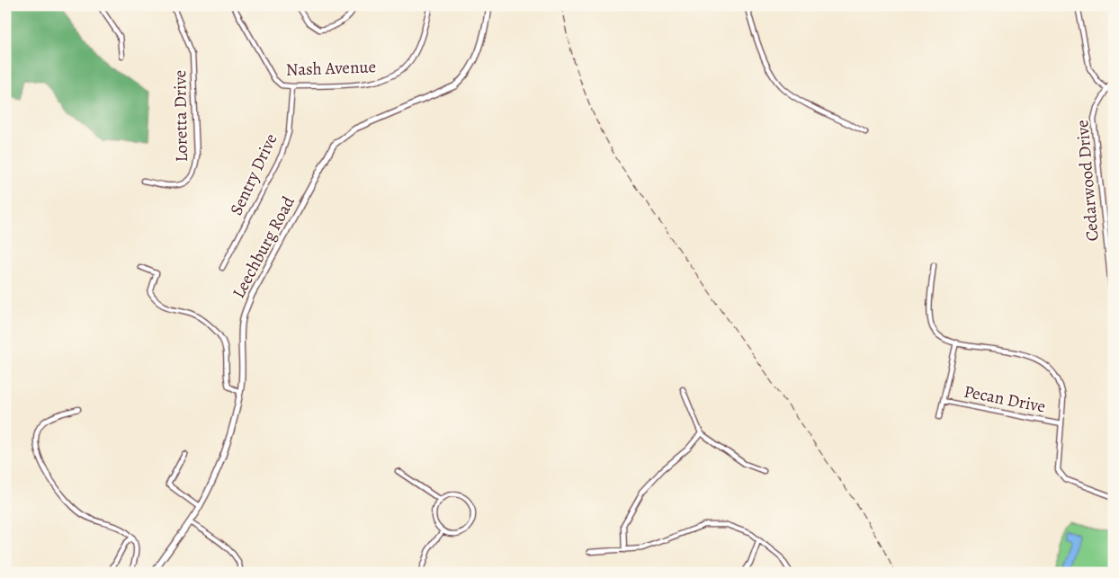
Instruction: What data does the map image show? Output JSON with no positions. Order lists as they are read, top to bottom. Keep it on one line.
{"streets":{"street":["Nash Avenue","Loretta Drive","Sentry Drive","Cedarwood Drive","Leechburg Road","Pecan Drive"]},"crossings":[["Nash Avenue","Sentry Drive"]]}
